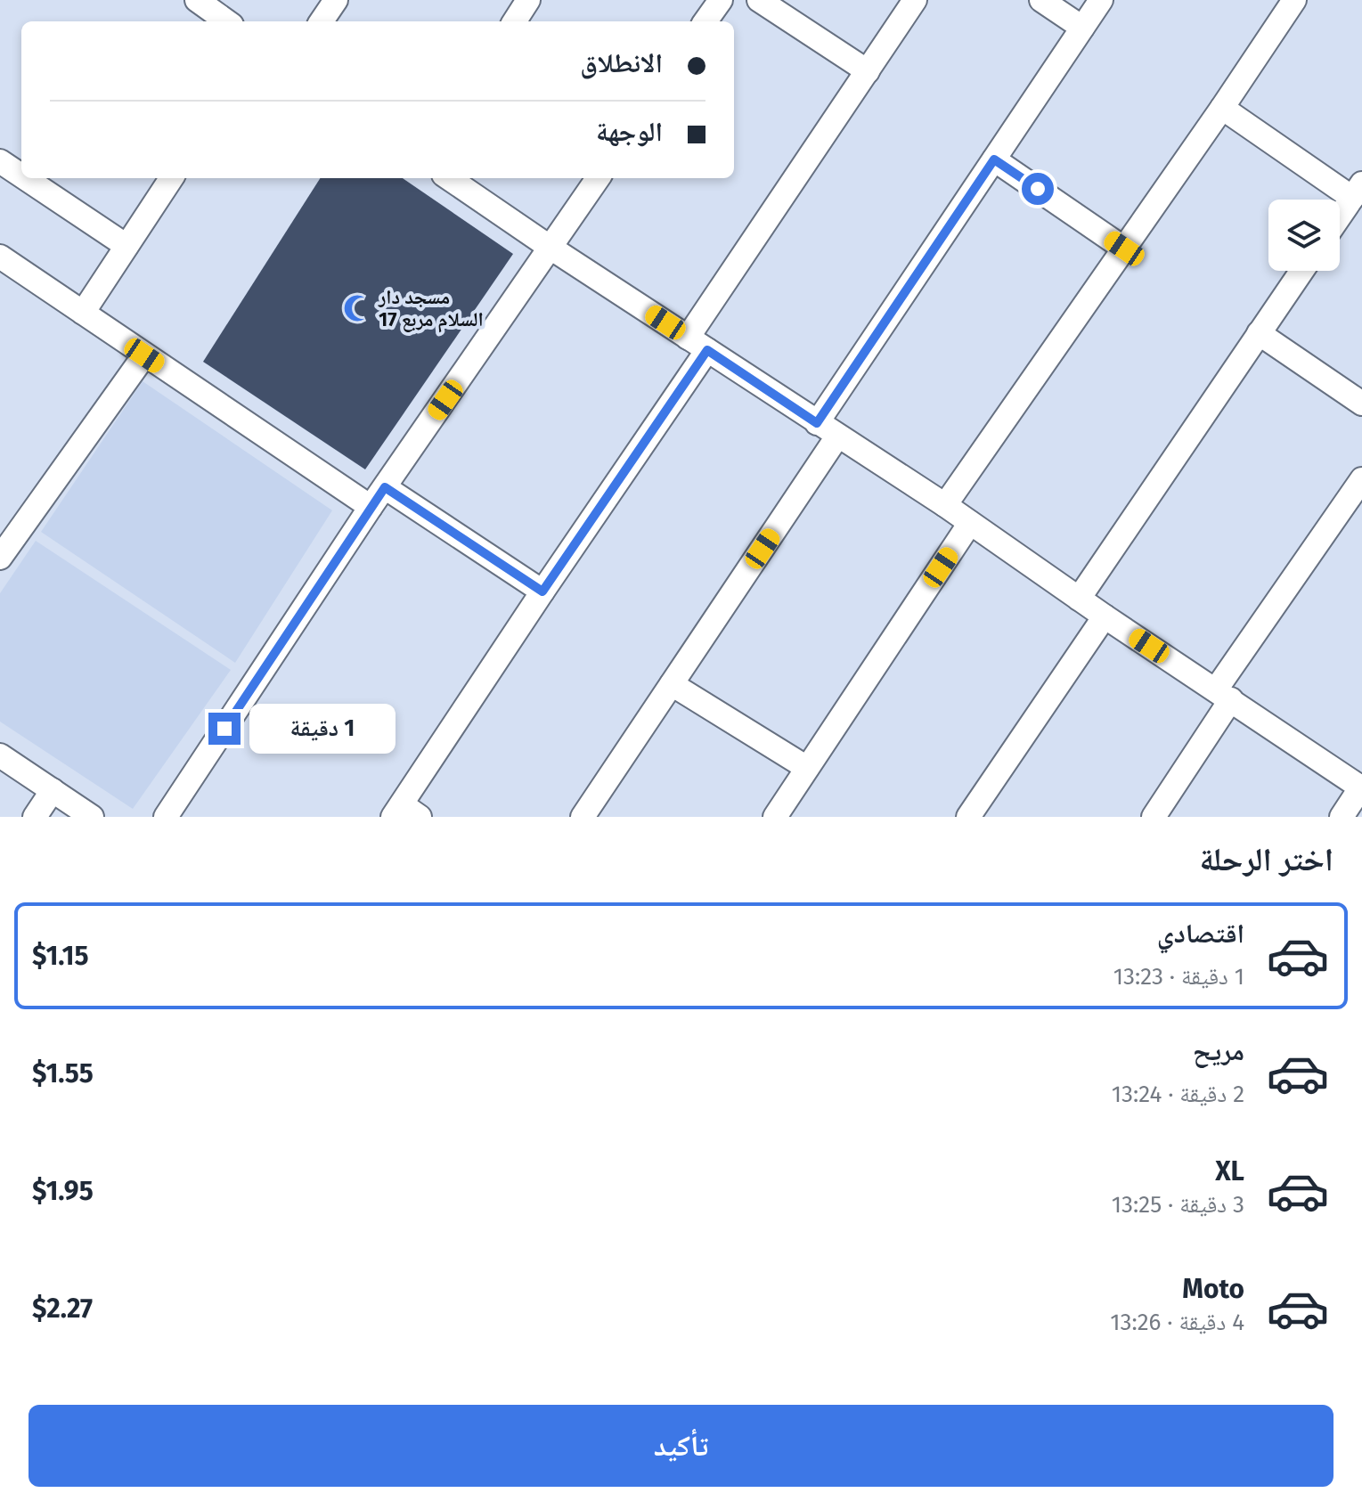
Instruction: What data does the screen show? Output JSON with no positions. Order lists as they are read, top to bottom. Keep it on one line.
{"places":{"mosque":["مسجد دار السلام مربع 17"]},"page":{"banner":["الانطلاق","الوجهة"],"bubble":"1 دقيقة","heading":"اختر الرحلة","list":[{"name":"اقتصادي","note":"1 دقيقة · 13:23","value":"$1.15"},{"name":"مريح","note":"2 دقيقة · 13:24","value":"$1.55"},{"name":"XL","note":"3 دقيقة · 13:25","value":"$1.95"},{"name":"Moto","note":"4 دقيقة · 13:26","value":"$2.27"}],"buttons":"تأكيد"}}
